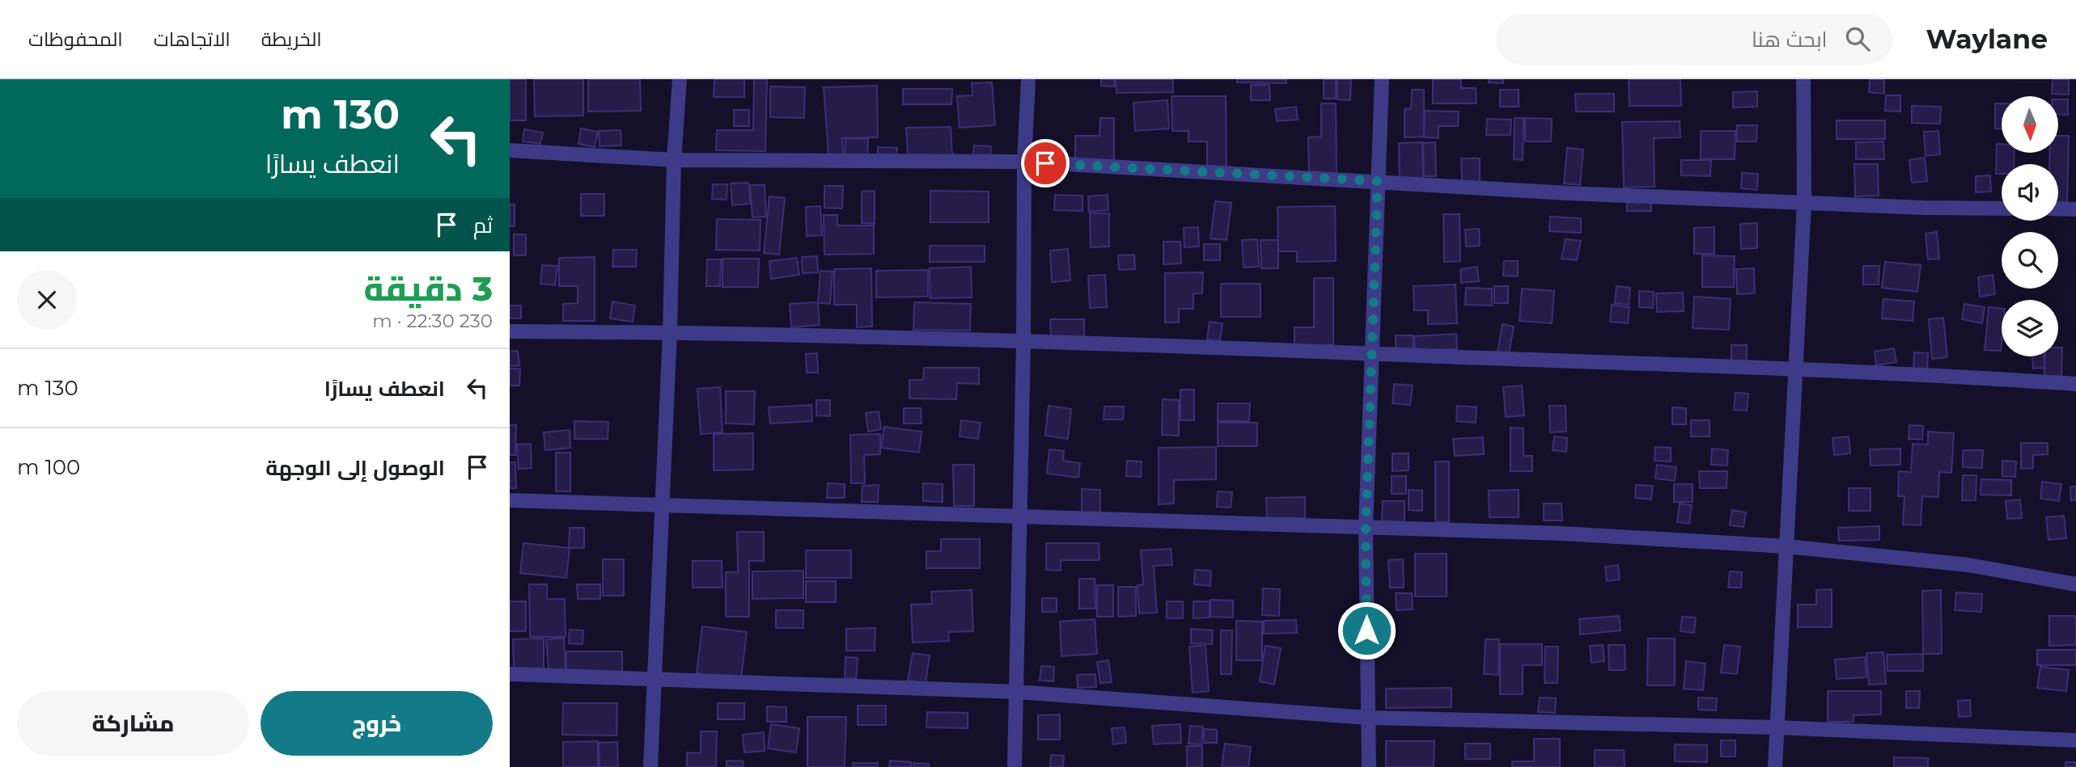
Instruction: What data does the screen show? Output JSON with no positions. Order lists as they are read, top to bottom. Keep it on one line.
{"north":"bottom","page":{"header":"Waylane","search":"ابحث هنا","nav":["الخريطة","الاتجاهات","المحفوظات"],"turn":["130 m","انعطف يسارًا"],"then":"ثم","heading":["3 دقيقة","230 m · 22:30"],"list":[{"name":"انعطف يسارًا","value":"130 m"},{"name":"الوصول إلى الوجهة","value":"100 m"}],"buttons":["خروج","مشاركة"]}}
